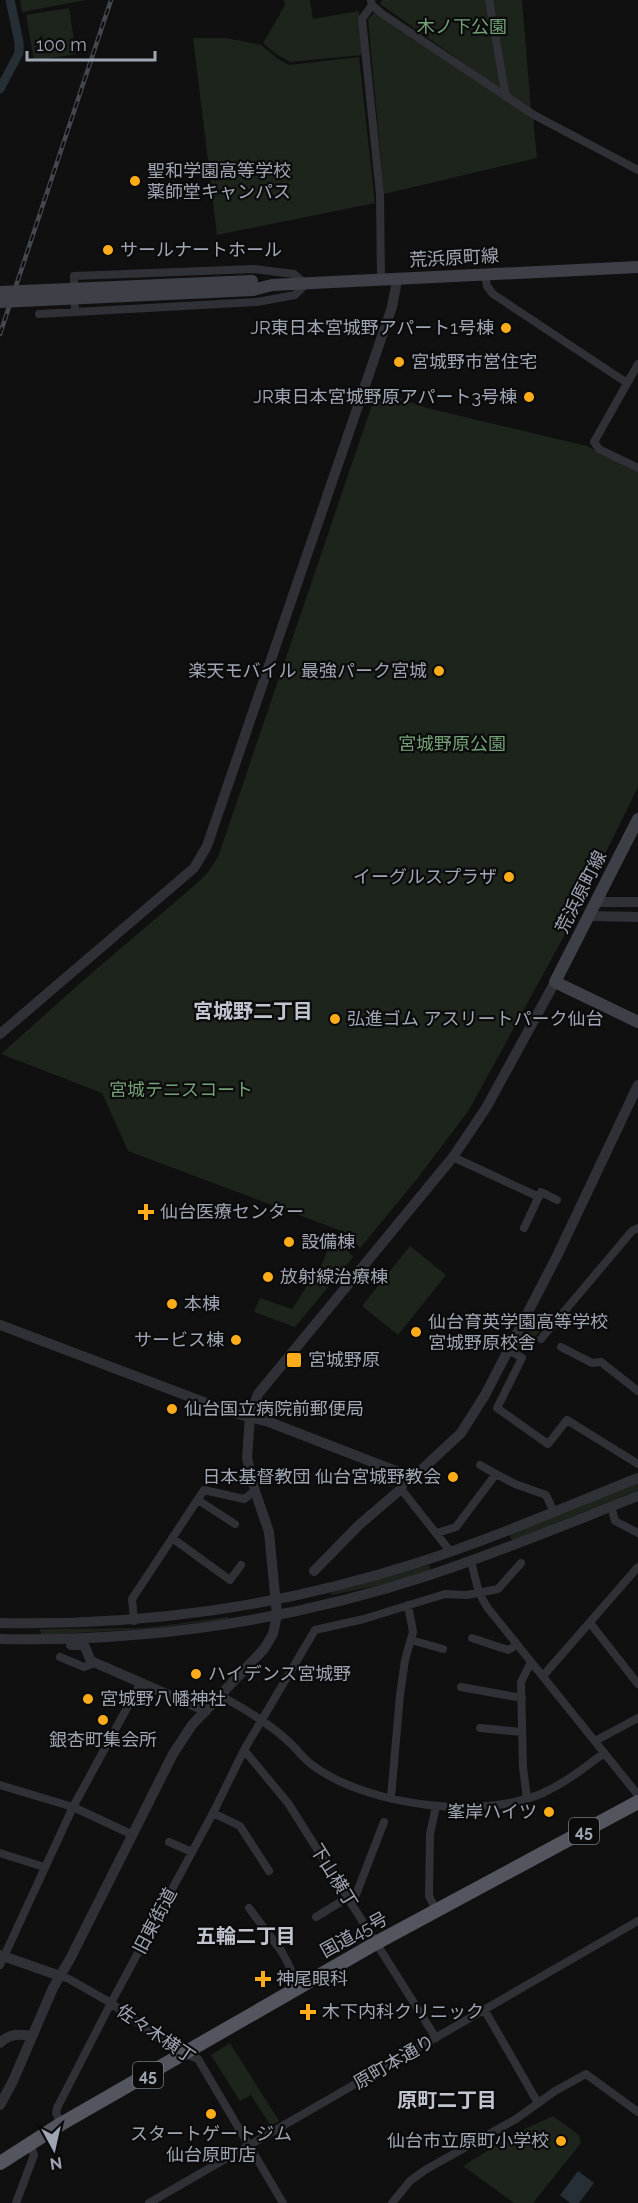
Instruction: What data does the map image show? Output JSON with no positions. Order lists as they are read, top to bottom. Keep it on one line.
{"streets":{"highway":["45","国道45号"],"main road":["荒浜原町線"],"street":["下山横丁","旧東街道","佐々木横丁","原町本通り"]},"crossings":[["下山横丁","旧東街道"],["下山横丁","国道45号"],["下山横丁","原町本通り"],["旧東街道","国道45号"],["旧東街道","佐々木横丁"],["国道45号","佐々木横丁"],["佐々木横丁","原町本通り"]],"districts":["宮城野二丁目","五輪二丁目","原町二丁目"],"parks":["木ノ下公園","宮城野原公園","宮城テニスコート"],"places":{"other":["聖和学園高等学校 薬師堂キャンパス","サールナートホール","JR東日本宮城野アパート1号棟","宮城野市営住宅","JR東日本宮城野原アパート3号棟","楽天モバイル 最強パーク宮城","イーグルスプラザ","弘進ゴム アスリートパーク仙台","設備棟","放射線治療棟","本棟","仙台育英学園高等学校 宮城野原校舎","サービス棟","仙台国立病院前郵便局","日本基督教団 仙台宮城野教会","ハイデンス宮城野","宮城野八幡神社","銀杏町集会所","峯岸ハイツ","スタートゲートジム 仙台原町店","仙台市立原町小学校"],"health":["仙台医療センター","神尾眼科","木下内科クリニック"],"transit":["宮城野原"]},"scale_bar":"100 m","north":"bottom"}
